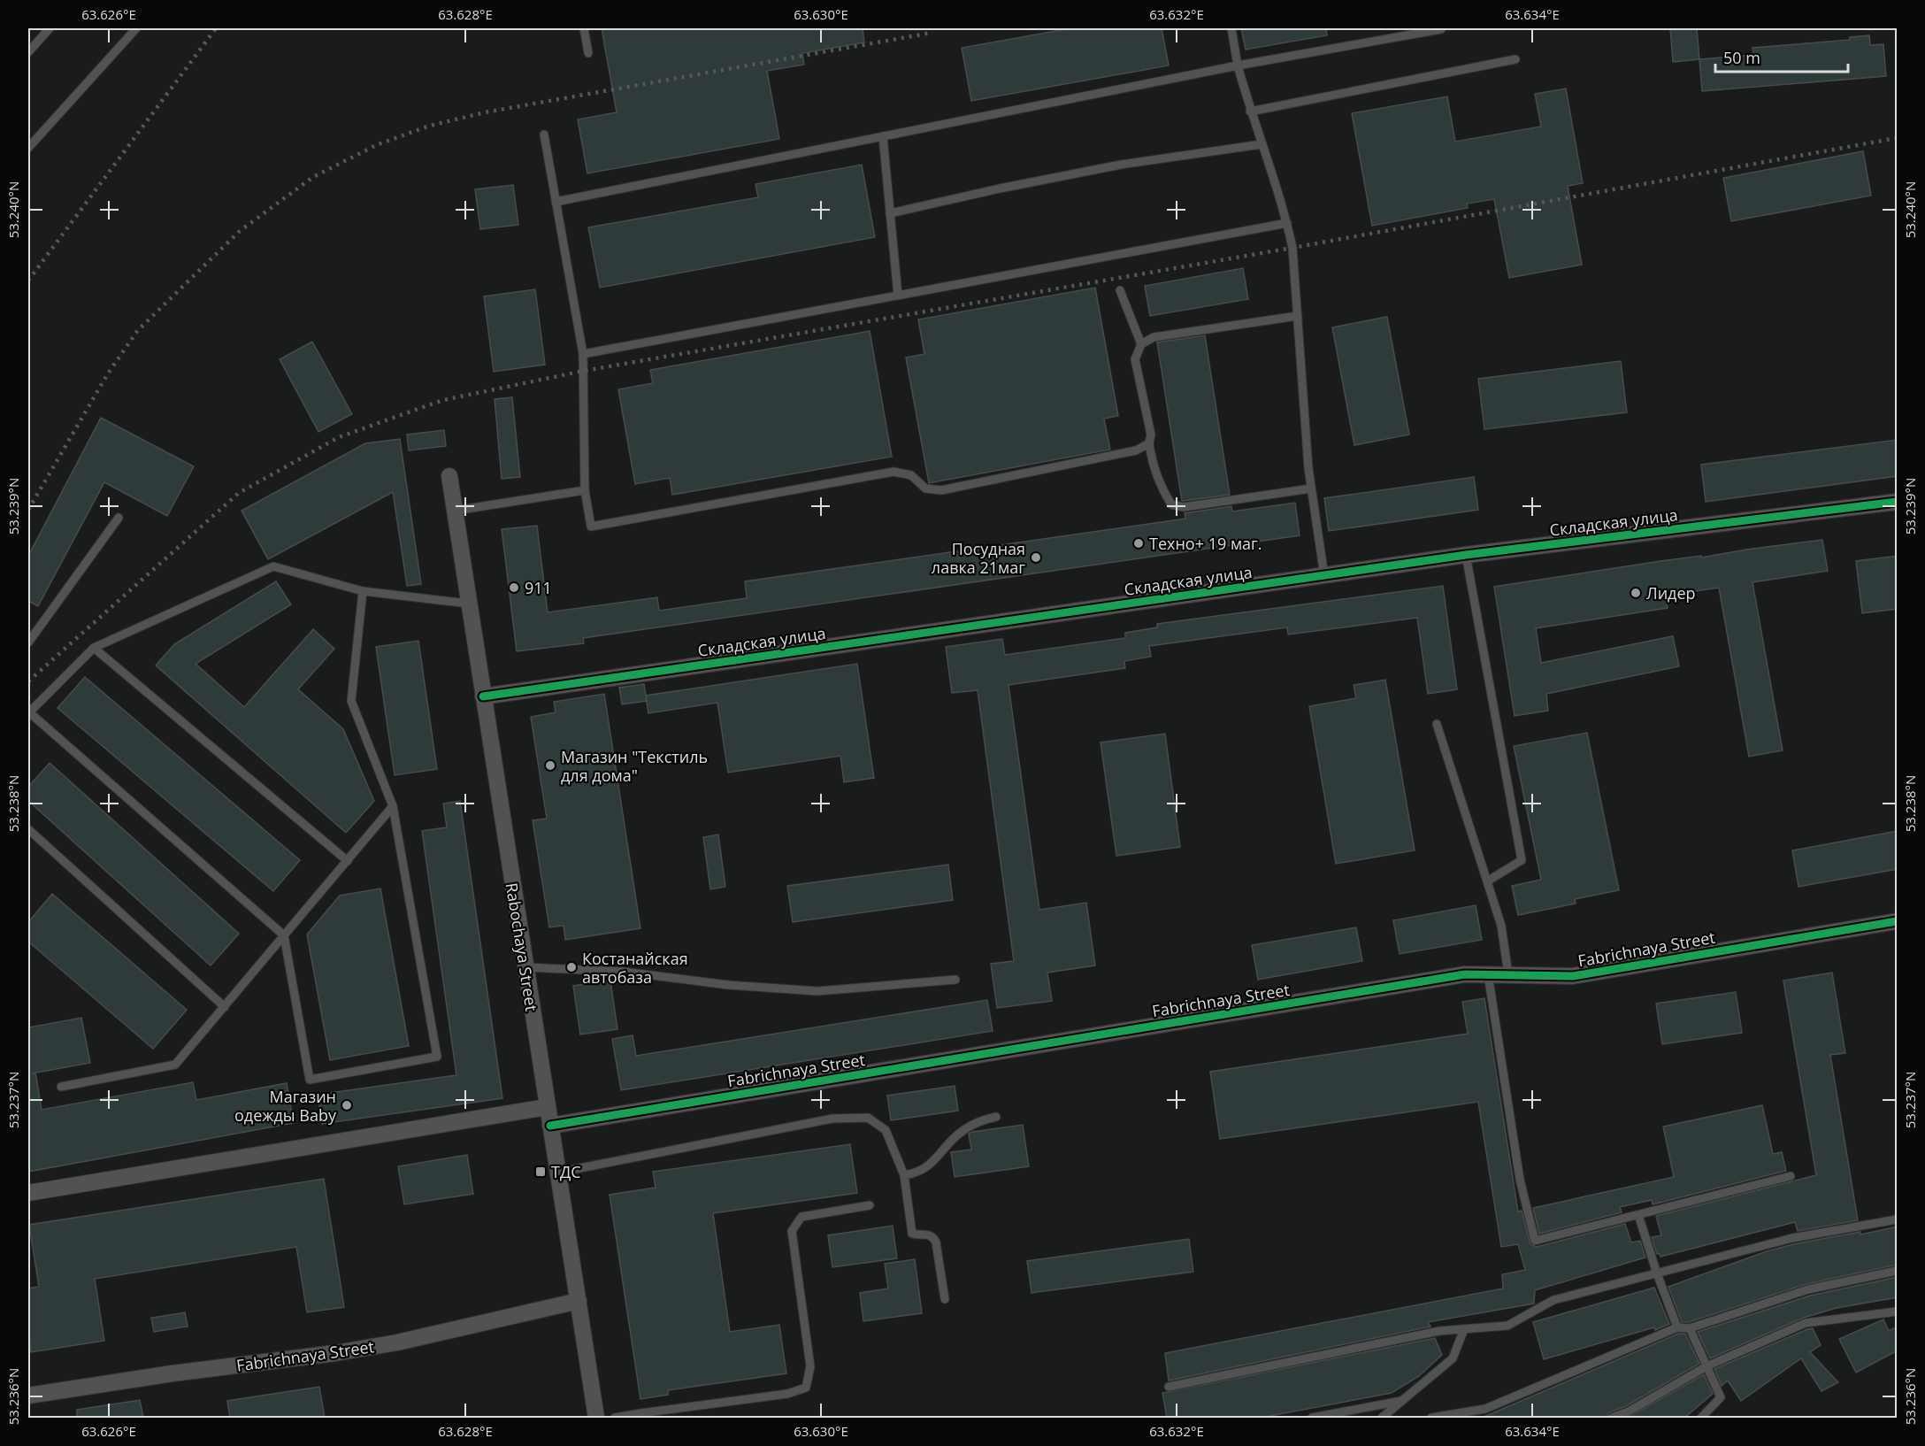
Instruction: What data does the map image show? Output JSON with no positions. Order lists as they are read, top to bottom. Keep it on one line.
{"streets":{"street":["Складская улица","Rabochaya Street","Fabrichnaya Street"]},"crossings":[["Складская улица","Rabochaya Street"],["Rabochaya Street","Fabrichnaya Street"]],"places":{"other":["Техно+ 19 маг.","Посудная лавка 21маг","911","Лидер","Магазин \"Текстиль для дома\"","Костанайская автобаза","Магазин одежды Baby"],"transit":["ТДС"]},"scale_bar":"50 m","coordinates":["63.626°E","63.628°E","63.630°E","63.632°E","63.634°E","53.240°N","53.239°N","53.238°N","53.237°N","53.236°N"]}
